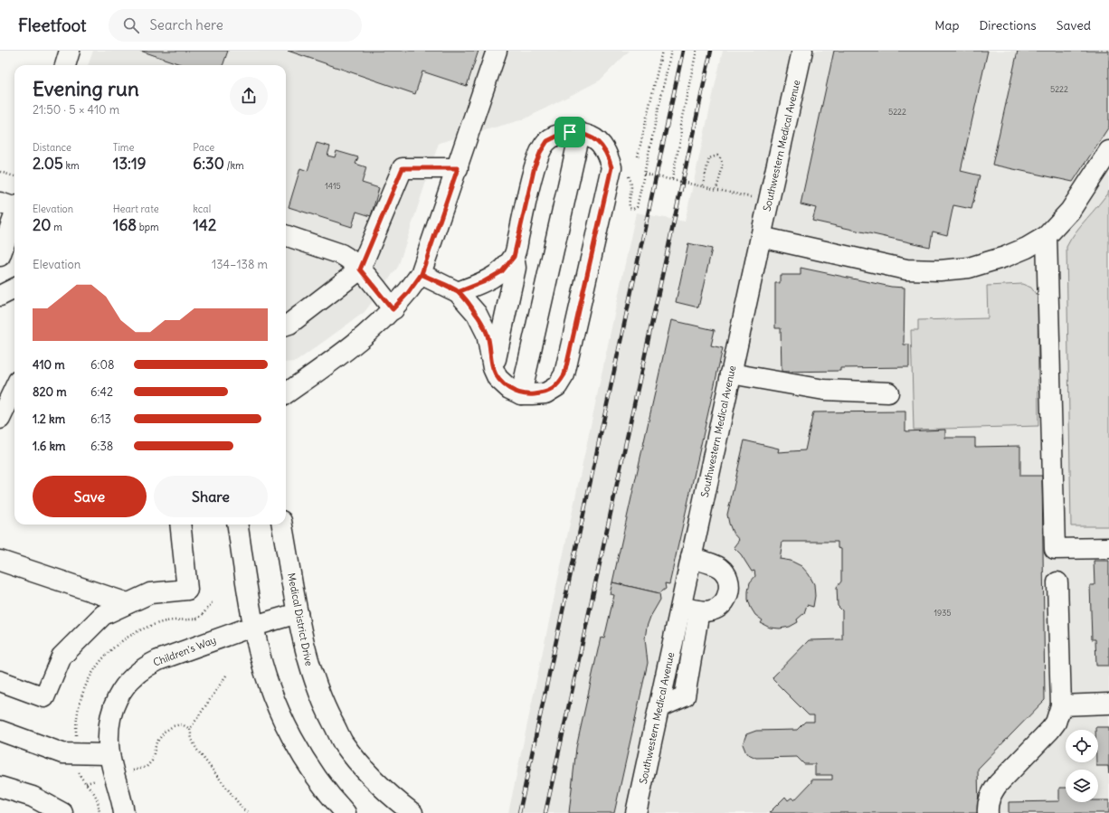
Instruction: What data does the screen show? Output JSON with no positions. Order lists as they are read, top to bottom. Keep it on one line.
{"streets":{"street":["Southwestern Medical Avenue","Medical District Drive","Children's Way"]},"crossings":[["Medical District Drive","Children's Way"]],"house_numbers":["5222","5222","1415","1935"],"page":{"header":"Fleetfoot","search":"Search here","nav":["Map","Directions","Saved"],"heading":["Evening run","21:50 · 5 × 410 m"],"stats":[["Distance","2.05 km"],["Time","13:19"],["Pace","6:30 /km"],["Elevation","20 m"],["Heart rate","168 bpm"],["kcal","142"]],"chart":["Elevation","134–138 m"],"list":[{"name":"410 m","note":"6:08"},{"name":"820 m","note":"6:42"},{"name":"1.2 km","note":"6:13"},{"name":"1.6 km","note":"6:38"}],"buttons":["Save","Share"]}}
